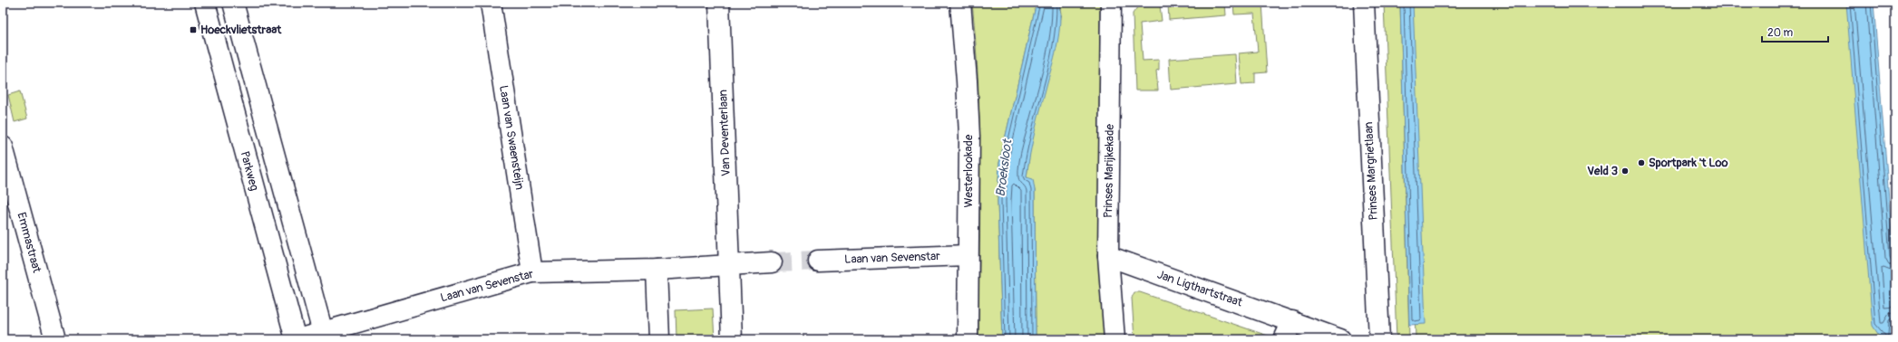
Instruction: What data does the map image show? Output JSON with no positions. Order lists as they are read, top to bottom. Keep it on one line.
{"streets":{"street":["Van Deventerlaan","Laan van Swaensteijn","Parkweg","Westerlookade","Prinses Marijkekade","Prinses Margrietlaan","Emmastraat","Laan van Sevenstar","Jan Ligthartstraat"]},"crossings":[["Van Deventerlaan","Laan van Sevenstar"],["Laan van Swaensteijn","Laan van Sevenstar"],["Parkweg","Laan van Sevenstar"],["Westerlookade","Laan van Sevenstar"],["Prinses Marijkekade","Jan Ligthartstraat"]],"water":["Broeksloot"],"places":{"transit":["Hoeckvlietstraat"],"other":["Sportpark 't Loo","Veld 3"]},"scale_bar":"20 m"}
